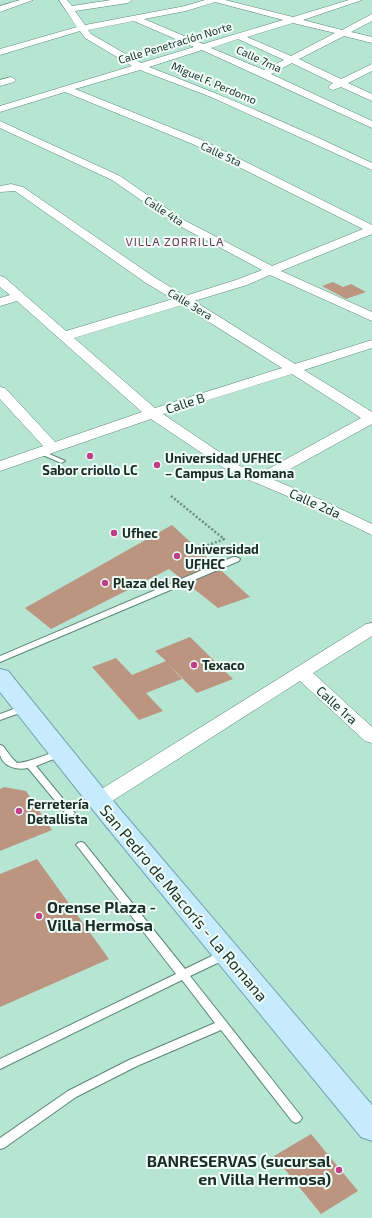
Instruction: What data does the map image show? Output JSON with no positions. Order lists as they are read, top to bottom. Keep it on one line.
{"streets":{"main road":["San Pedro de Macorís - La Romana"],"street":["Calle Penetración Norte","Calle 7ma","Miguel F. Perdomo","Calle 5ta","Calle 4ta","Calle 3era","Calle B","Calle 2da","Calle 1ra"]},"crossings":[["Calle Penetración Norte","Calle 7ma"],["Calle Penetración Norte","Miguel F. Perdomo"],["Calle Penetración Norte","Calle 5ta"],["Calle 3era","Calle B"],["Calle B","Calle 2da"]],"districts":["VILLA ZORRILLA"],"places":["Sabor criollo LC","Universidad UFHEC – Campus La Romana","Ufhec","Universidad UFHEC","Plaza del Rey","Texaco","Ferretería Detallista","Orense Plaza - Villa Hermosa","BANRESERVAS (sucursal en Villa Hermosa)"]}
